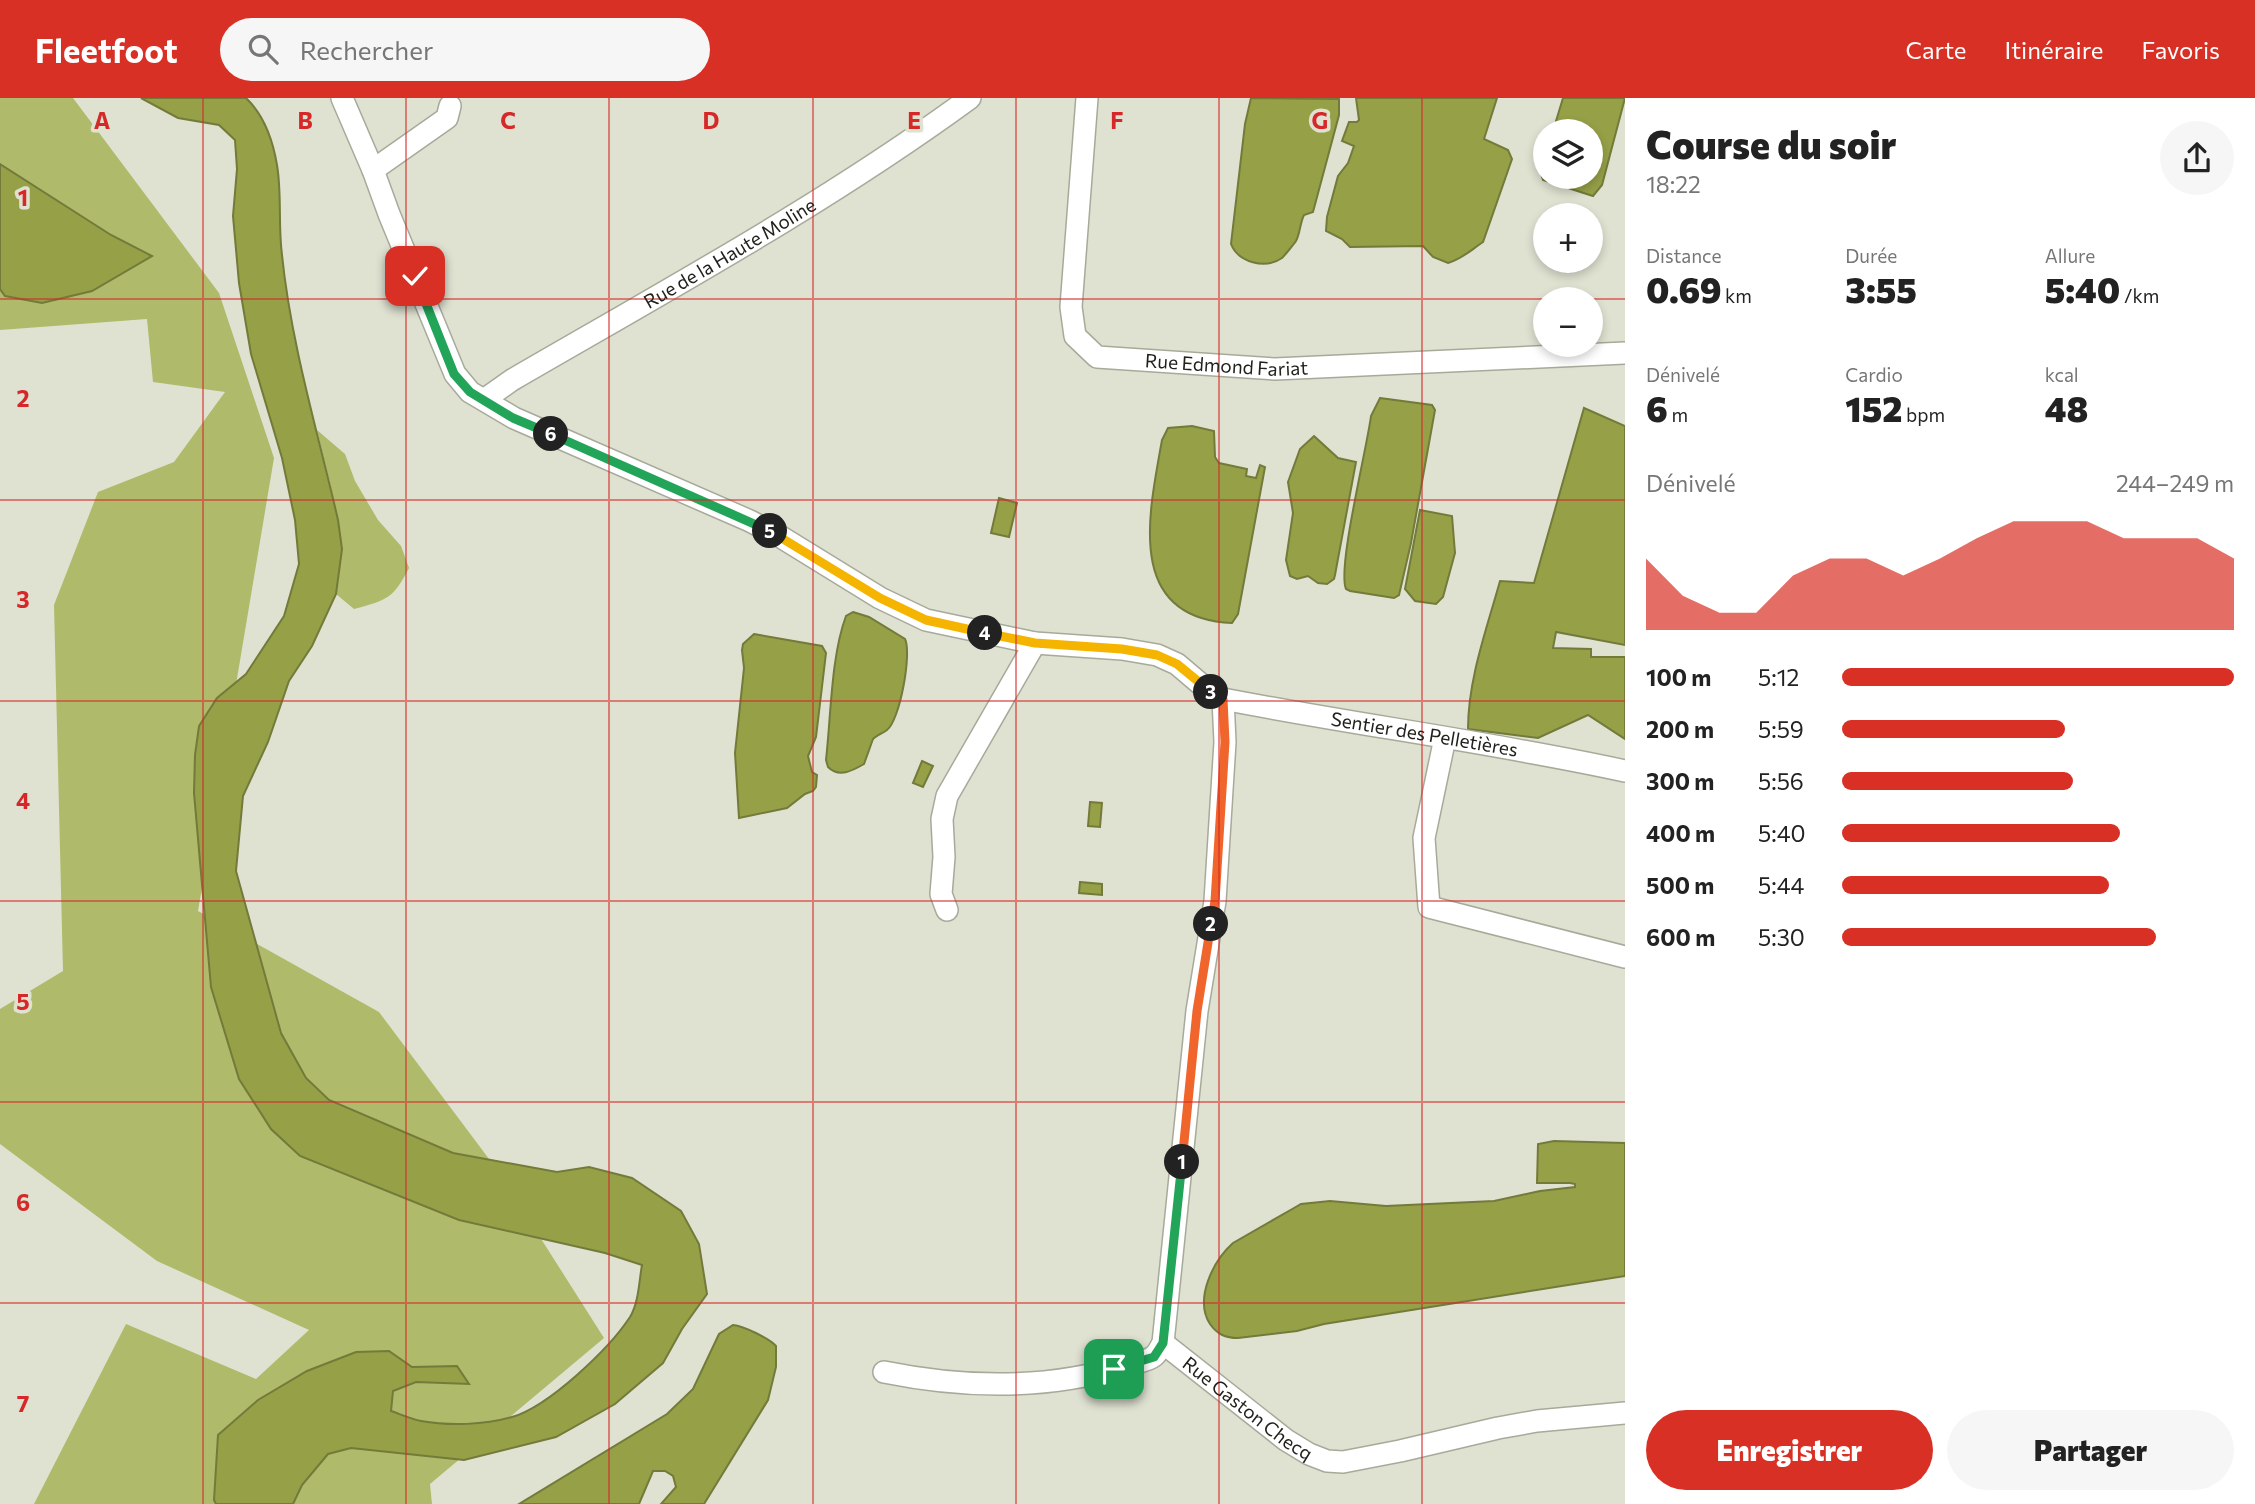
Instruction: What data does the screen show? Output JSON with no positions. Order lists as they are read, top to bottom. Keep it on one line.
{"streets":{"street":["Rue de la Haute Moline","Rue Edmond Fariat","Sentier des Pelletières","Rue Gaston Checq"]},"page":{"header":"Fleetfoot","search":"Rechercher","nav":["Carte","Itinéraire","Favoris"],"heading":["Course du soir","18:22"],"map_buttons":["+","−"],"stats":[["Distance","0.69 km"],["Durée","3:55"],["Allure","5:40 /km"],["Dénivelé","6 m"],["Cardio","152 bpm"],["kcal","48"]],"pins":["6","5","4","3","2","1"],"chart":["Dénivelé","244–249 m"],"list":[{"name":"100 m","note":"5:12"},{"name":"200 m","note":"5:59"},{"name":"300 m","note":"5:56"},{"name":"400 m","note":"5:40"},{"name":"500 m","note":"5:44"},{"name":"600 m","note":"5:30"}],"buttons":["Enregistrer","Partager"]},"grid":{"columns":["A","B","C","D","E","F","G"],"rows":["1","2","3","4","5","6","7"]}}
